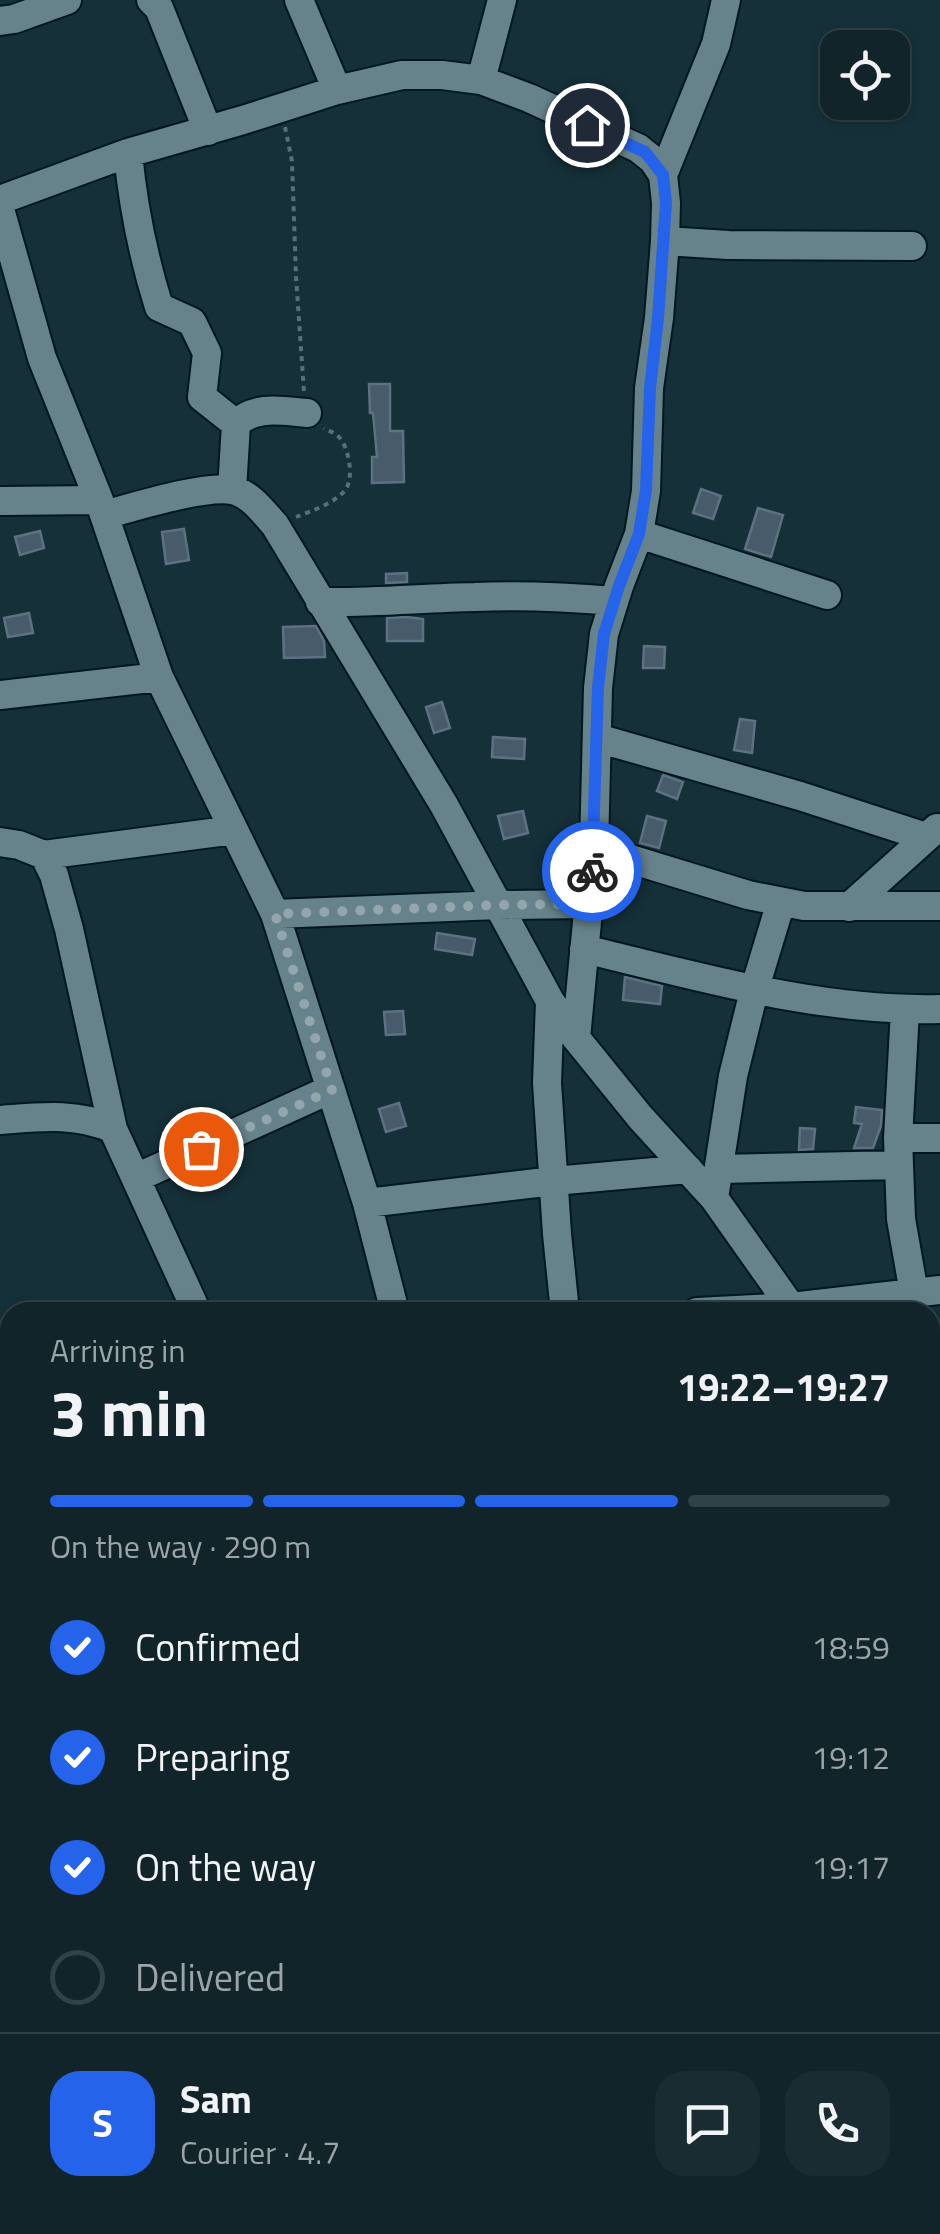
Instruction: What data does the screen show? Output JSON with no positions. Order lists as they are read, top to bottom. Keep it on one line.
{"page":{"heading":["3 min","Arriving in","19:22–19:27"],"panel":["Sam","Courier · 4.7"],"bar":"On the way · 290 m","list":[["Confirmed","18:59"],["Preparing","19:12"],["On the way","19:17"],"Delivered"],"round":"S"}}
